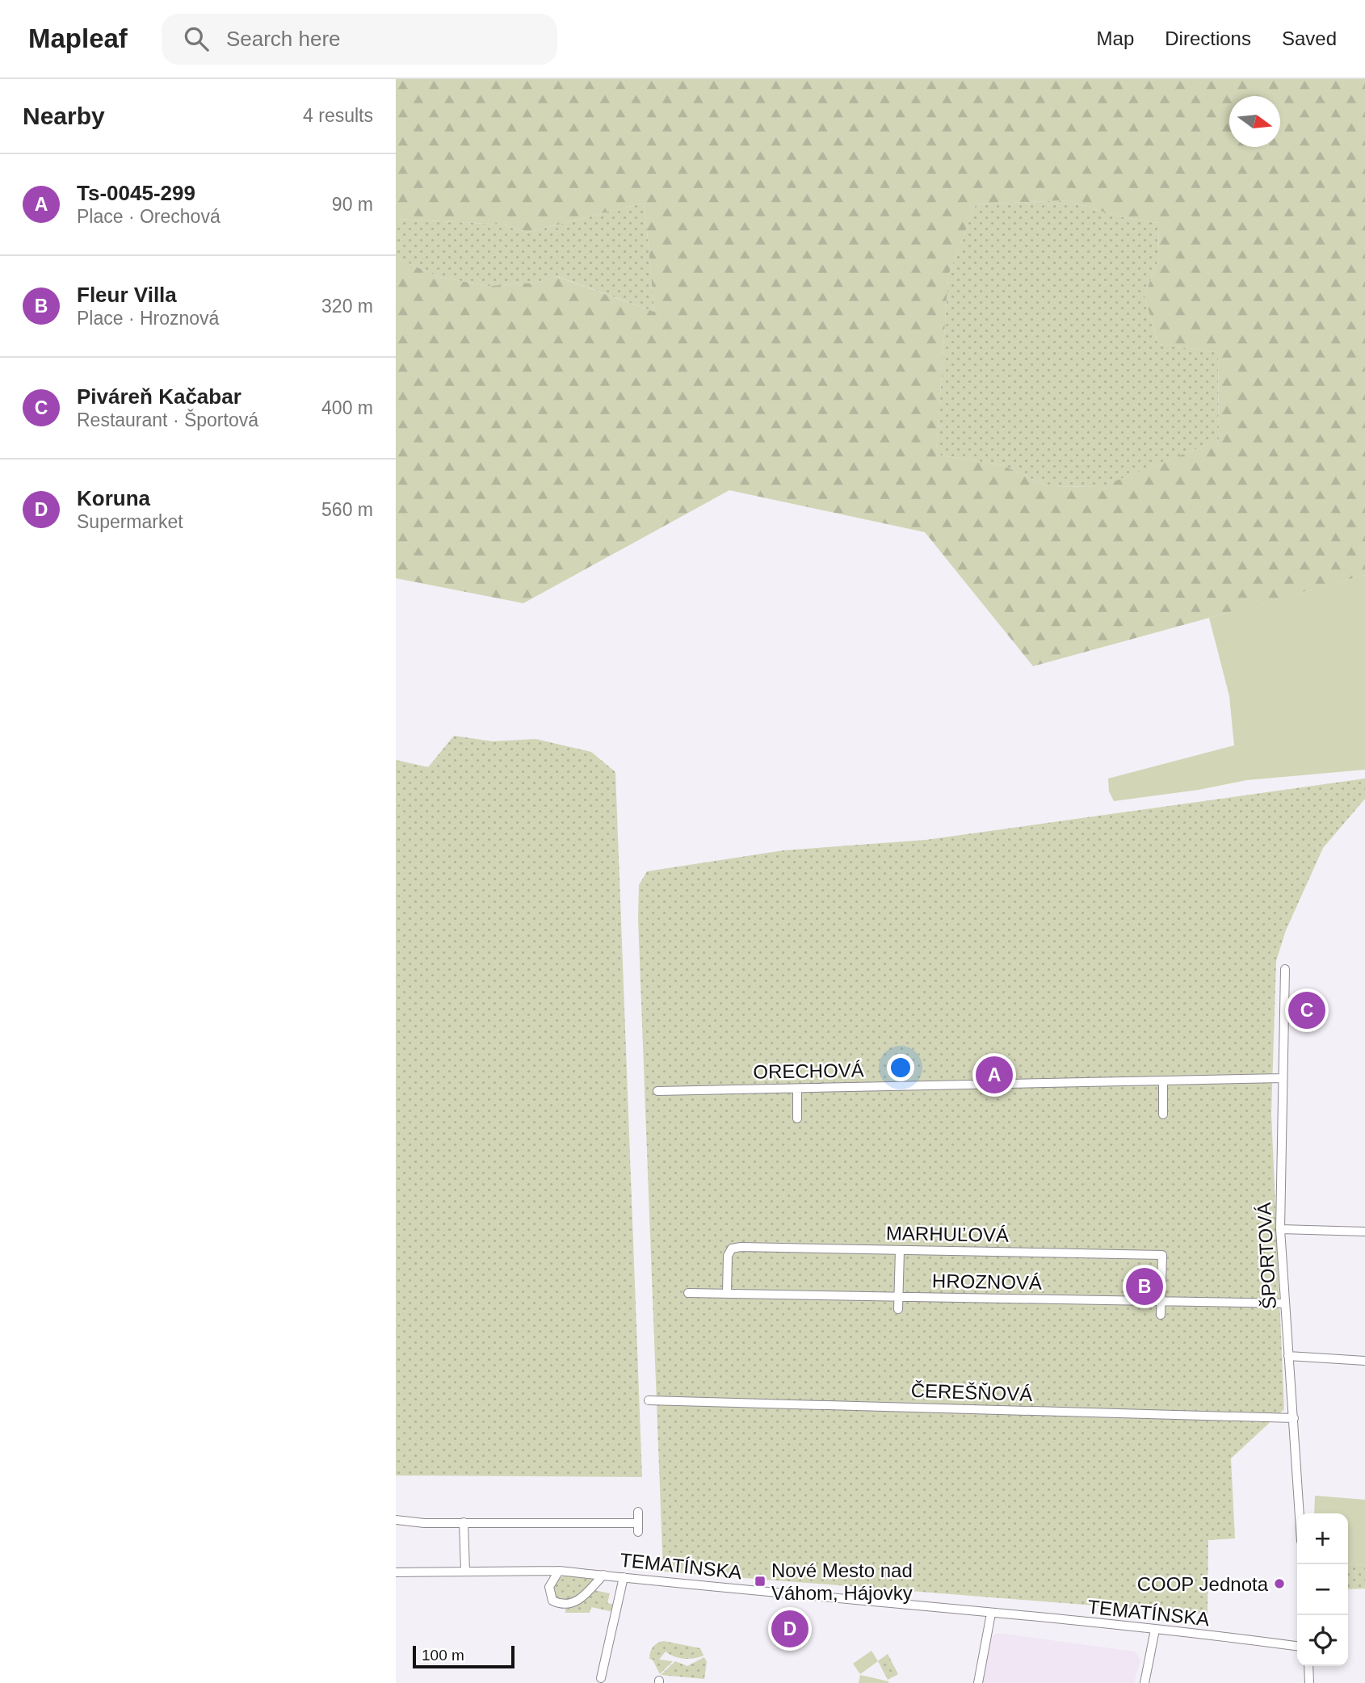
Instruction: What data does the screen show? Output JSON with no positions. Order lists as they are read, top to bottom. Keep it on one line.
{"streets":{"street":["ORECHOVÁ","MARHUĽOVÁ","ŠPORTOVÁ","HROZNOVÁ","ČEREŠŇOVÁ","TEMATÍNSKA"]},"crossings":[["ORECHOVÁ","ŠPORTOVÁ"],["MARHUĽOVÁ","HROZNOVÁ"],["ŠPORTOVÁ","HROZNOVÁ"],["ŠPORTOVÁ","ČEREŠŇOVÁ"]],"places":{"transit":["Nové Mesto nad Váhom, Hájovky"],"other":["COOP Jednota"]},"scale_bar":"100 m","north":"right","page":{"header":"Mapleaf","search":"Search here","nav":["Map","Directions","Saved"],"heading":["Nearby","4 results"],"list":[{"mark":"A","name":"Ts-0045-299","note":"Place · Orechová","value":"90 m"},{"mark":"B","name":"Fleur Villa","note":"Place · Hroznová","value":"320 m"},{"mark":"C","name":"Piváreň Kačabar","note":"Restaurant · Športová","value":"400 m"},{"mark":"D","name":"Koruna","note":"Supermarket","value":"560 m"}],"pins":["C","A","B","D"],"map_buttons":["+","−"],"scale":"100 m"}}
